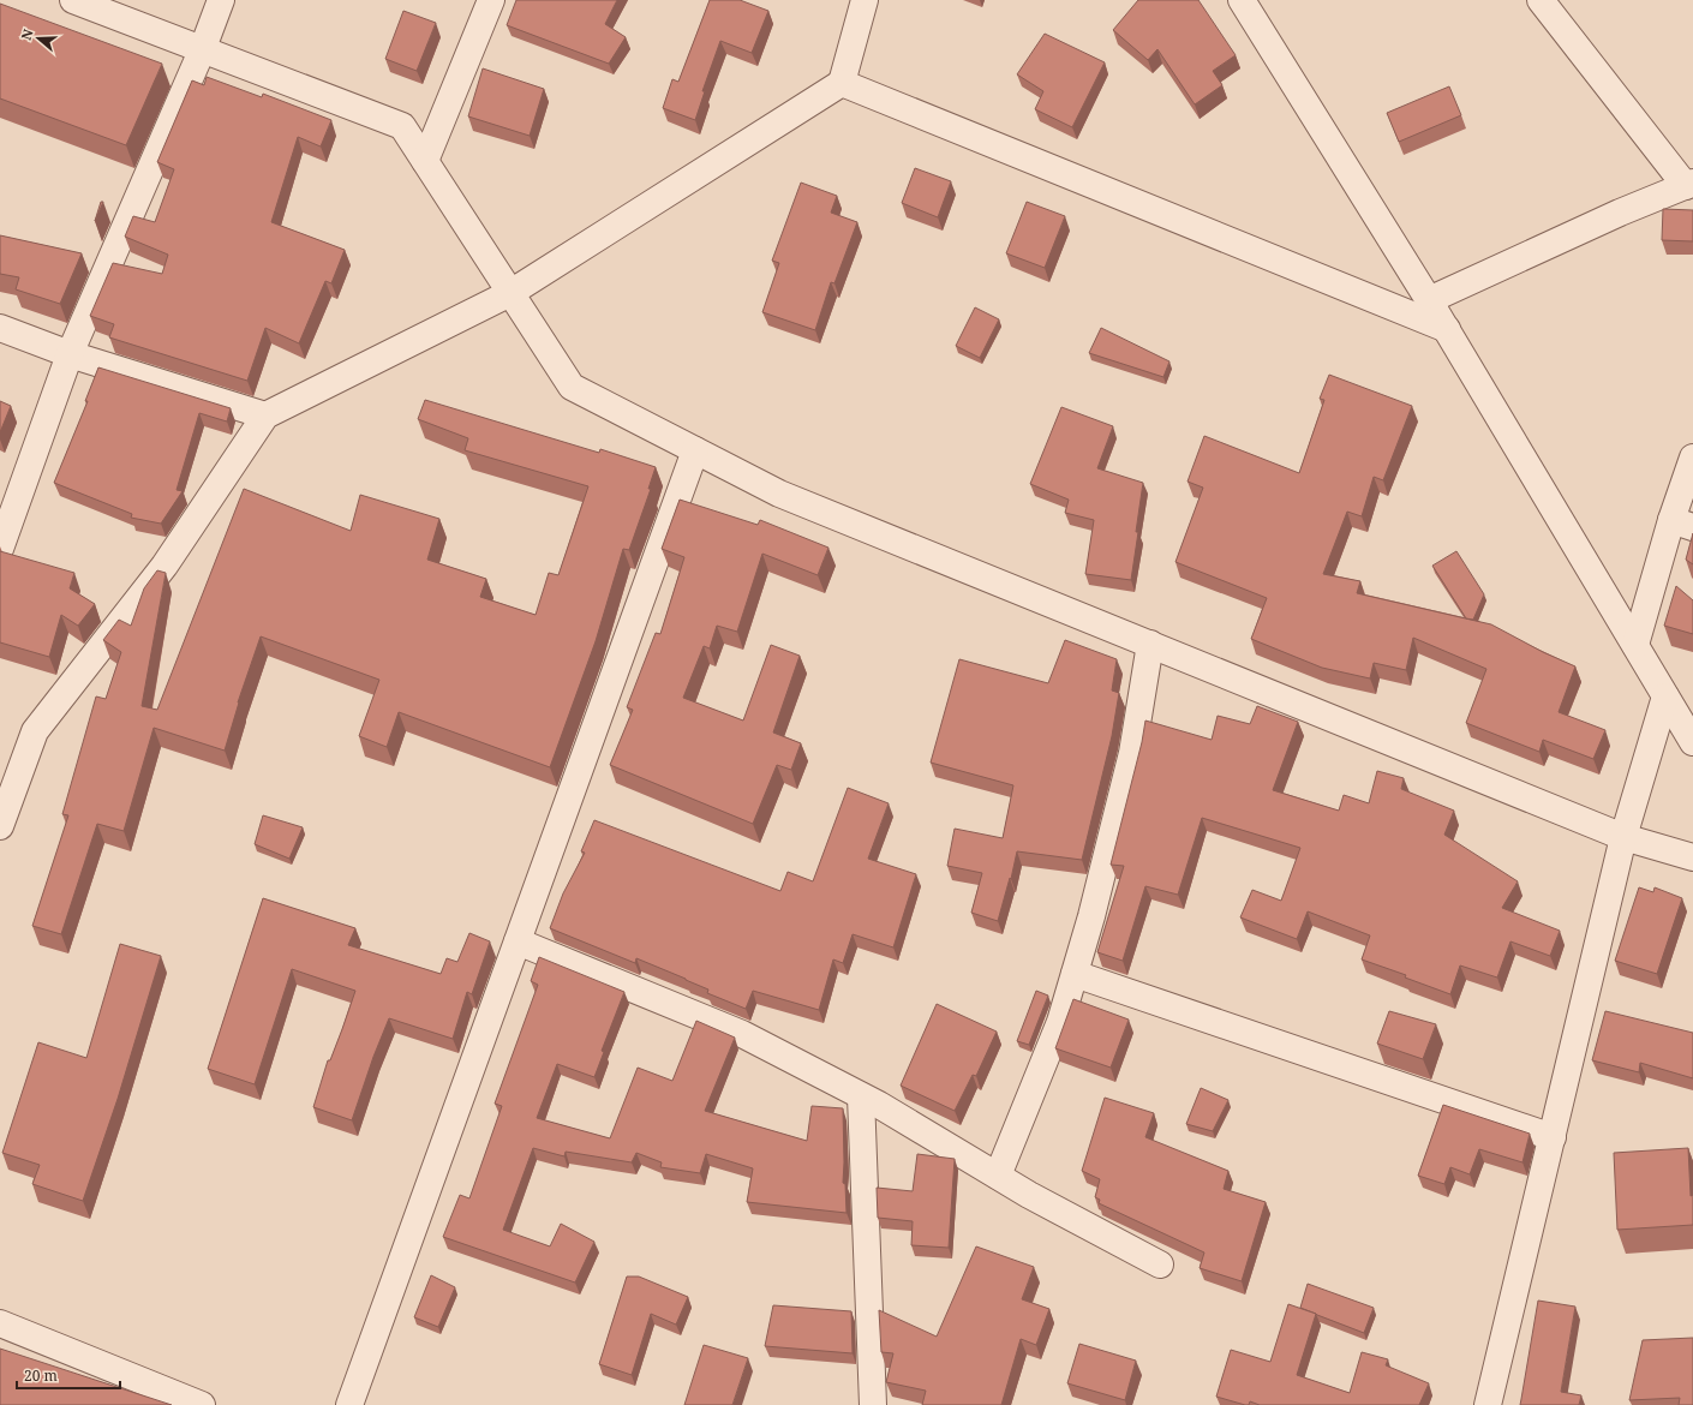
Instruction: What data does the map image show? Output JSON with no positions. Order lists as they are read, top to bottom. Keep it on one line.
{"scale_bar":"20 m","north":"left"}
